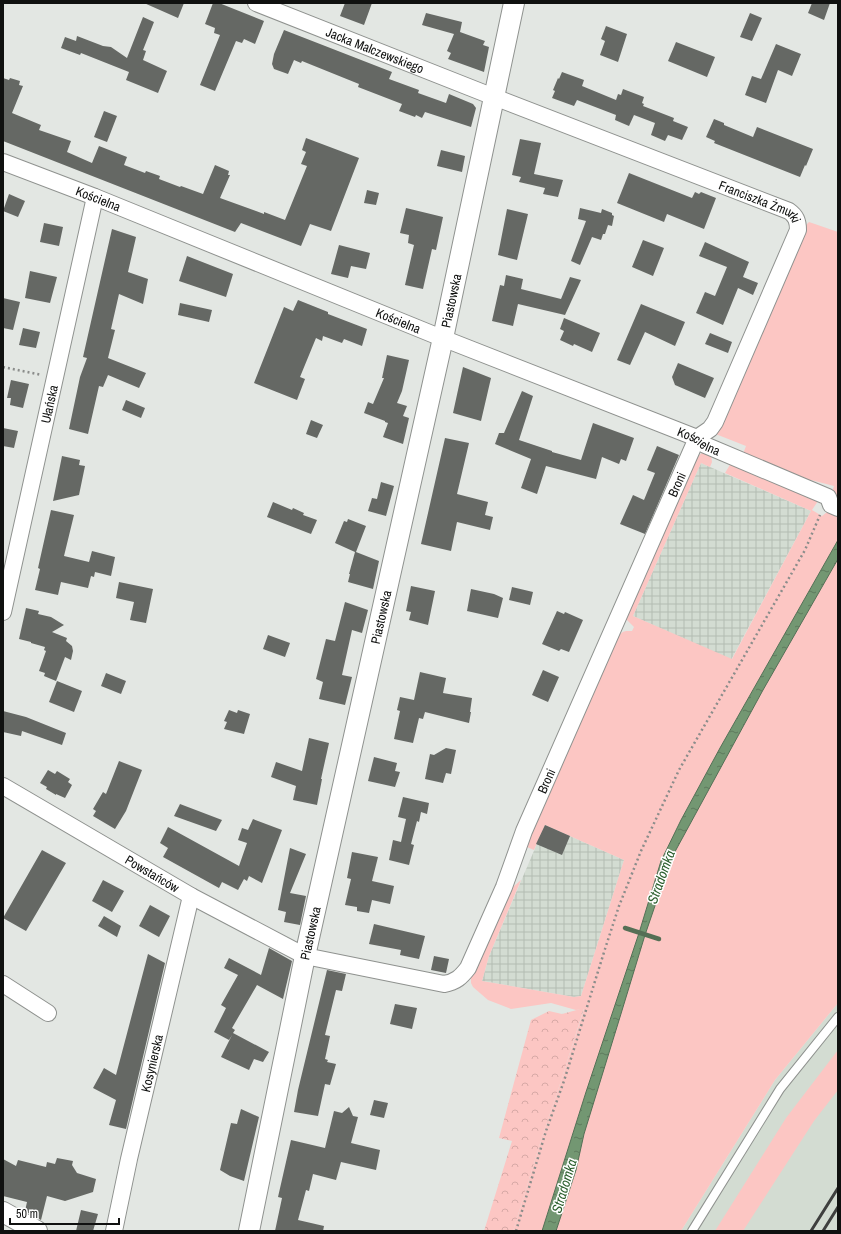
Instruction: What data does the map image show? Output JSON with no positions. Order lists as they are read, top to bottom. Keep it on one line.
{"streets":{"street":["Jacka Malczewskiego","Kościelna","Franciszka Żmurki","Piastowska","Ułańska","Broni","Powstańców","Kosynierska"]},"crossings":[["Jacka Malczewskiego","Franciszka Żmurki"],["Jacka Malczewskiego","Piastowska"],["Kościelna","Franciszka Żmurki"],["Kościelna","Piastowska"],["Kościelna","Ułańska"],["Kościelna","Broni"],["Franciszka Żmurki","Piastowska"],["Franciszka Żmurki","Broni"],["Piastowska","Broni"],["Piastowska","Powstańców"],["Broni","Powstańców"],["Powstańców","Kosynierska"]],"water":["Stradomka"],"scale_bar":"50 m"}
